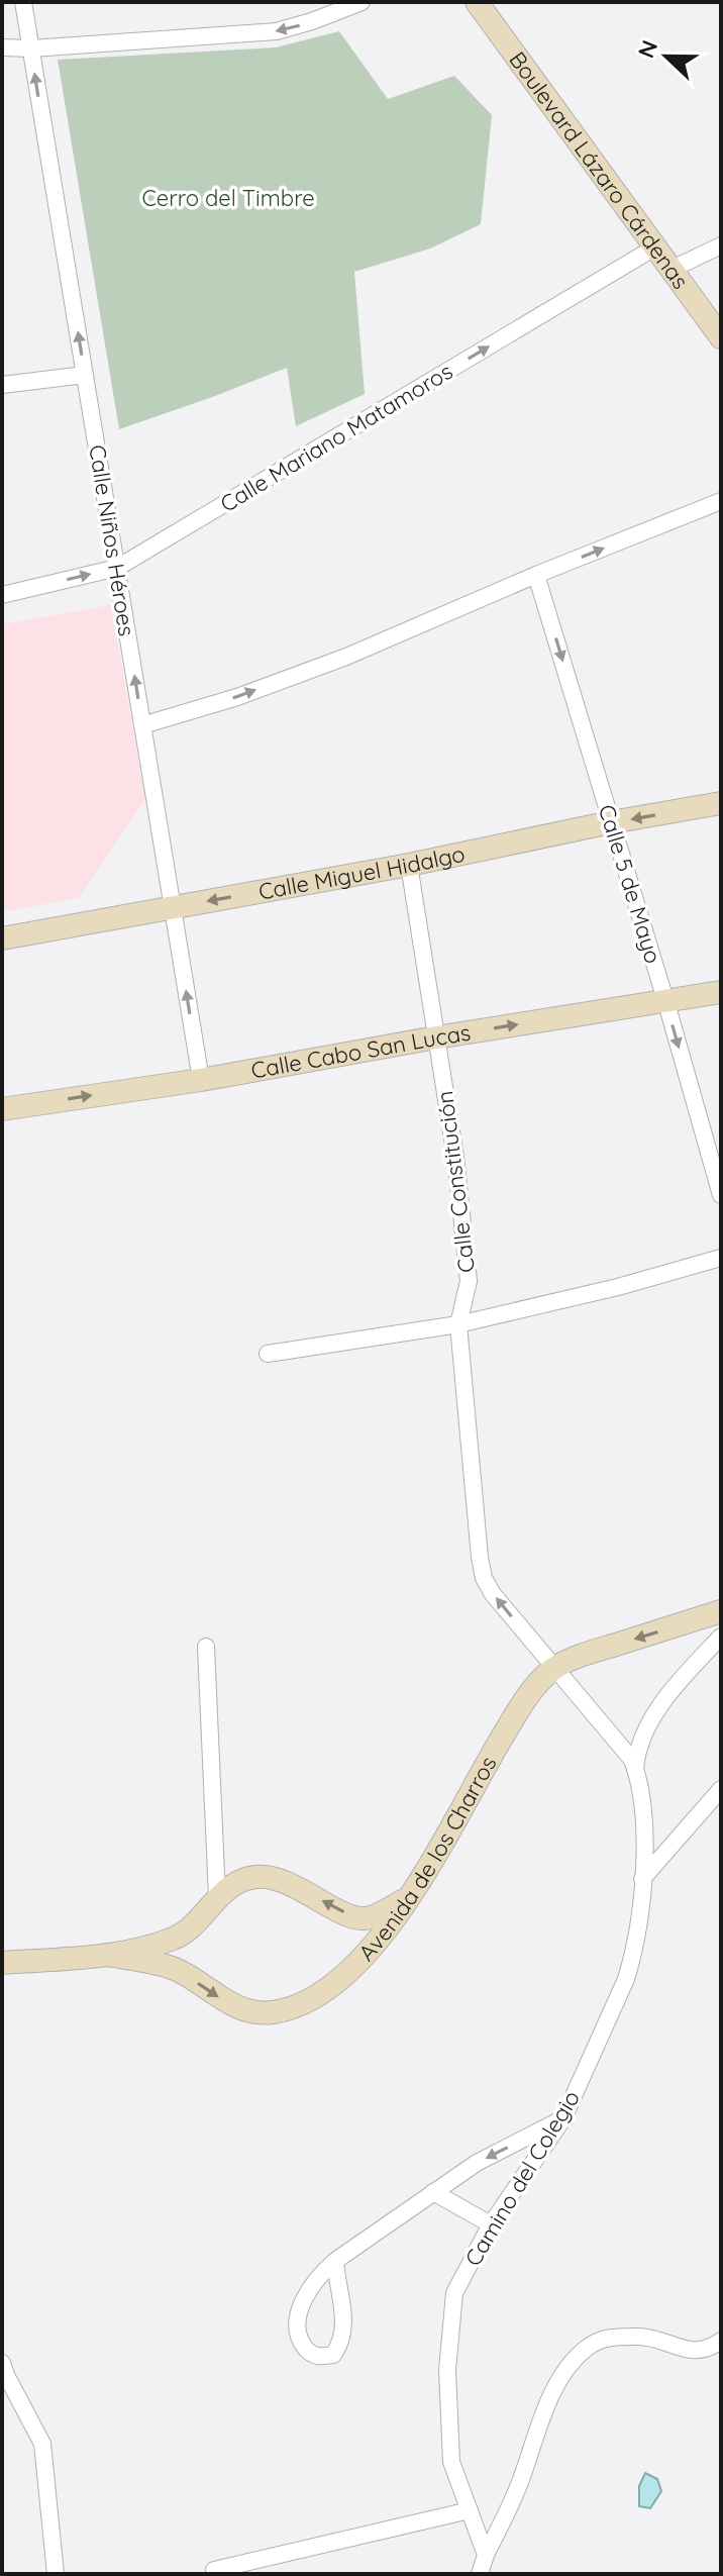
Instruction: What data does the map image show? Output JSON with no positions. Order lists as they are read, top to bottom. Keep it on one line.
{"streets":{"main road":["Boulevard Lázaro Cárdenas","Calle Miguel Hidalgo","Calle Cabo San Lucas","Avenida de los Charros"],"street":["Calle Mariano Matamoros","Calle Niños Héroes","Calle 5 de Mayo","Calle Constitución","Camino del Colegio"]},"crossings":[["Boulevard Lázaro Cárdenas","Calle Mariano Matamoros"],["Calle Mariano Matamoros","Calle Niños Héroes"],["Calle Niños Héroes","Calle Miguel Hidalgo"],["Calle Niños Héroes","Calle Cabo San Lucas"],["Calle Miguel Hidalgo","Calle 5 de Mayo"],["Calle Miguel Hidalgo","Calle Constitución"],["Calle 5 de Mayo","Calle Cabo San Lucas"],["Calle Cabo San Lucas","Calle Constitución"],["Calle Constitución","Avenida de los Charros"],["Calle Constitución","Camino del Colegio"],["Avenida de los Charros","Camino del Colegio"]],"one_way":["Calle Mariano Matamoros","Calle Niños Héroes","Calle Miguel Hidalgo","Calle 5 de Mayo","Calle Cabo San Lucas","Calle Constitución"],"parks":["Cerro del Timbre"],"north":"left"}
